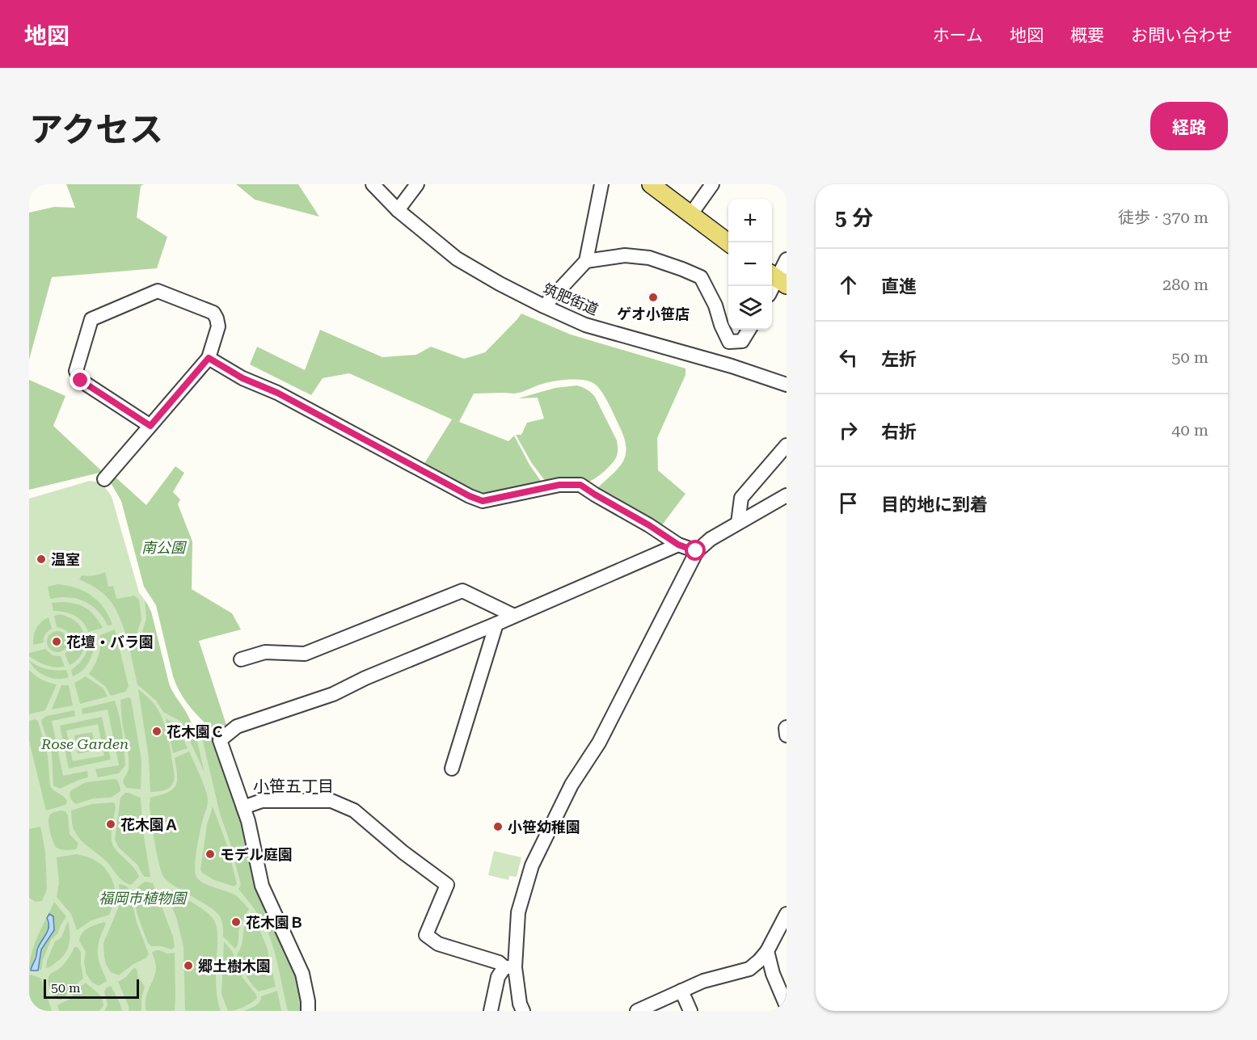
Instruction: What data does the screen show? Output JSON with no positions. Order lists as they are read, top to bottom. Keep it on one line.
{"streets":{"street":["筑肥街道"]},"districts":["小笹五丁目"],"parks":["南公園","Rose Garden","福岡市植物園"],"places":["ゲオ小笹店","温室","花壇・バラ園","花木園Ｃ","花木園Ａ","小笹幼稚園","モデル庭園","花木園Ｂ","郷土樹木園"],"scale_bar":"50 m","page":{"header":"地図","nav":["ホーム","地図","概要","お問い合わせ"],"title":"アクセス","buttons":"経路","heading":["5 分","徒歩 · 370 m"],"map_buttons":["+","−"],"list":[["直進","280 m"],["左折","50 m"],["右折","40 m"],"目的地に到着"],"scale":"50 m"}}
